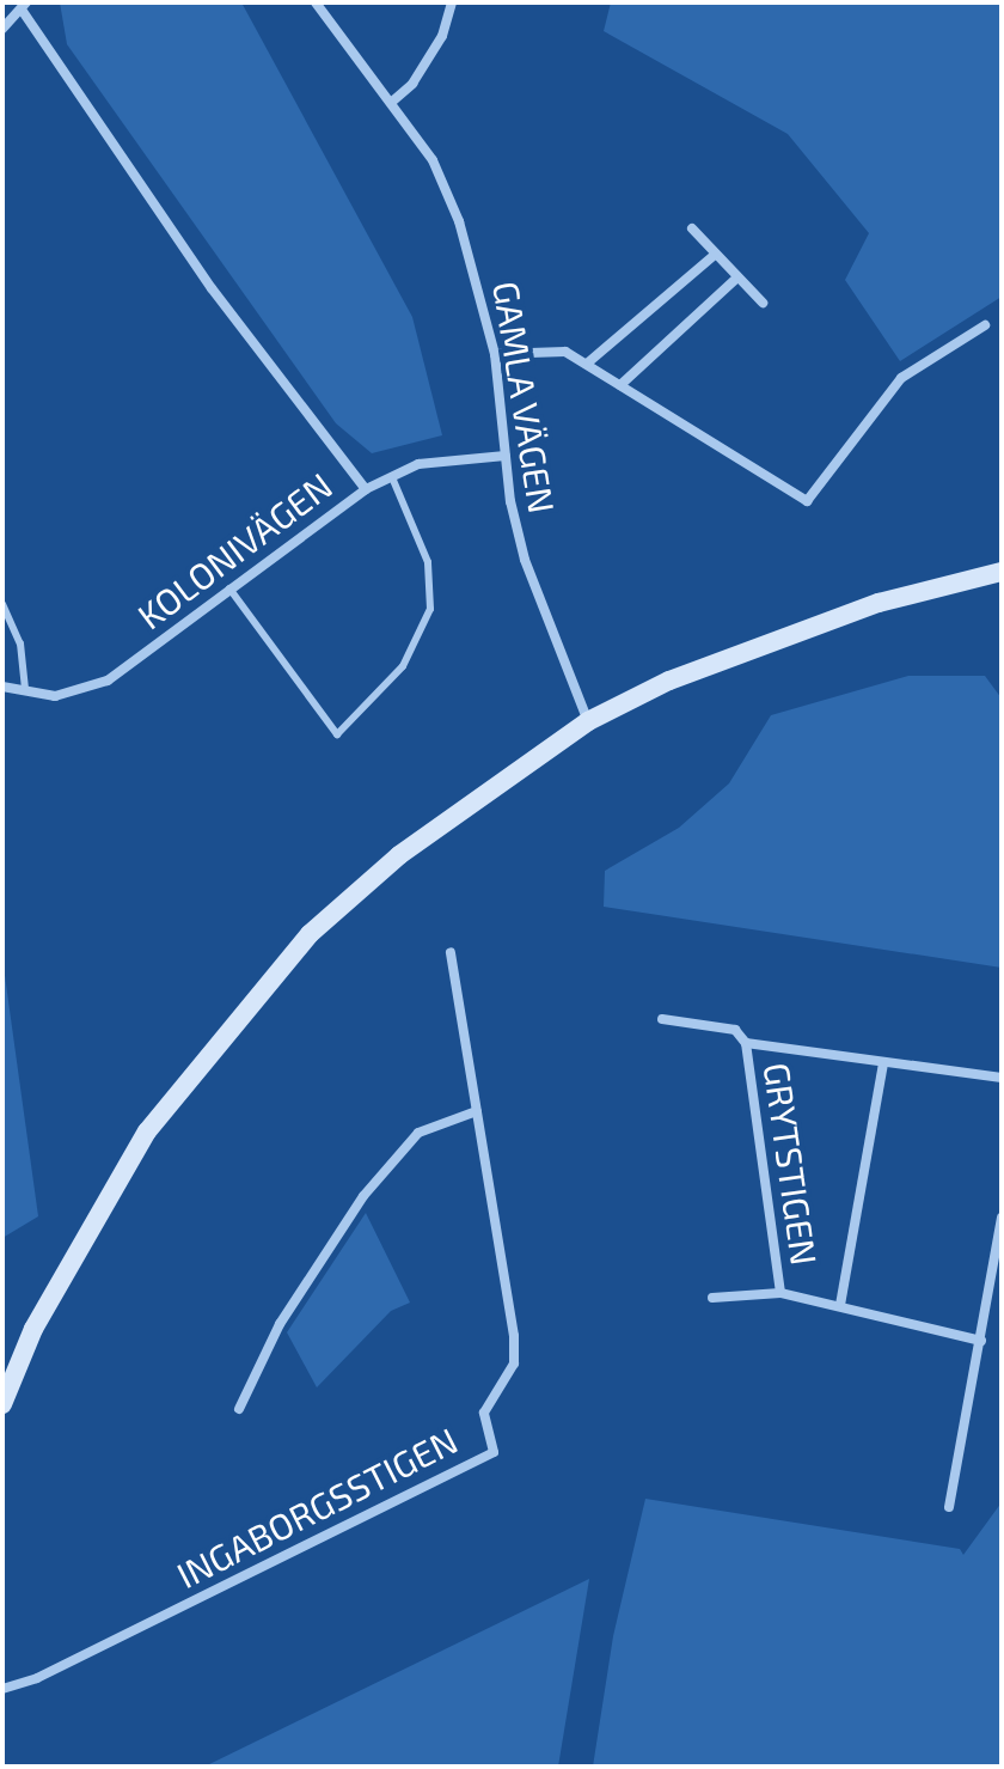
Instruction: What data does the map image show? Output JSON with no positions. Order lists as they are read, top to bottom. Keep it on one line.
{"streets":{"street":["GAMLA VÄGEN","KOLONIVÄGEN","GRYTSTIGEN","INGABORGSSTIGEN"]},"crossings":[["GAMLA VÄGEN","KOLONIVÄGEN"]]}
